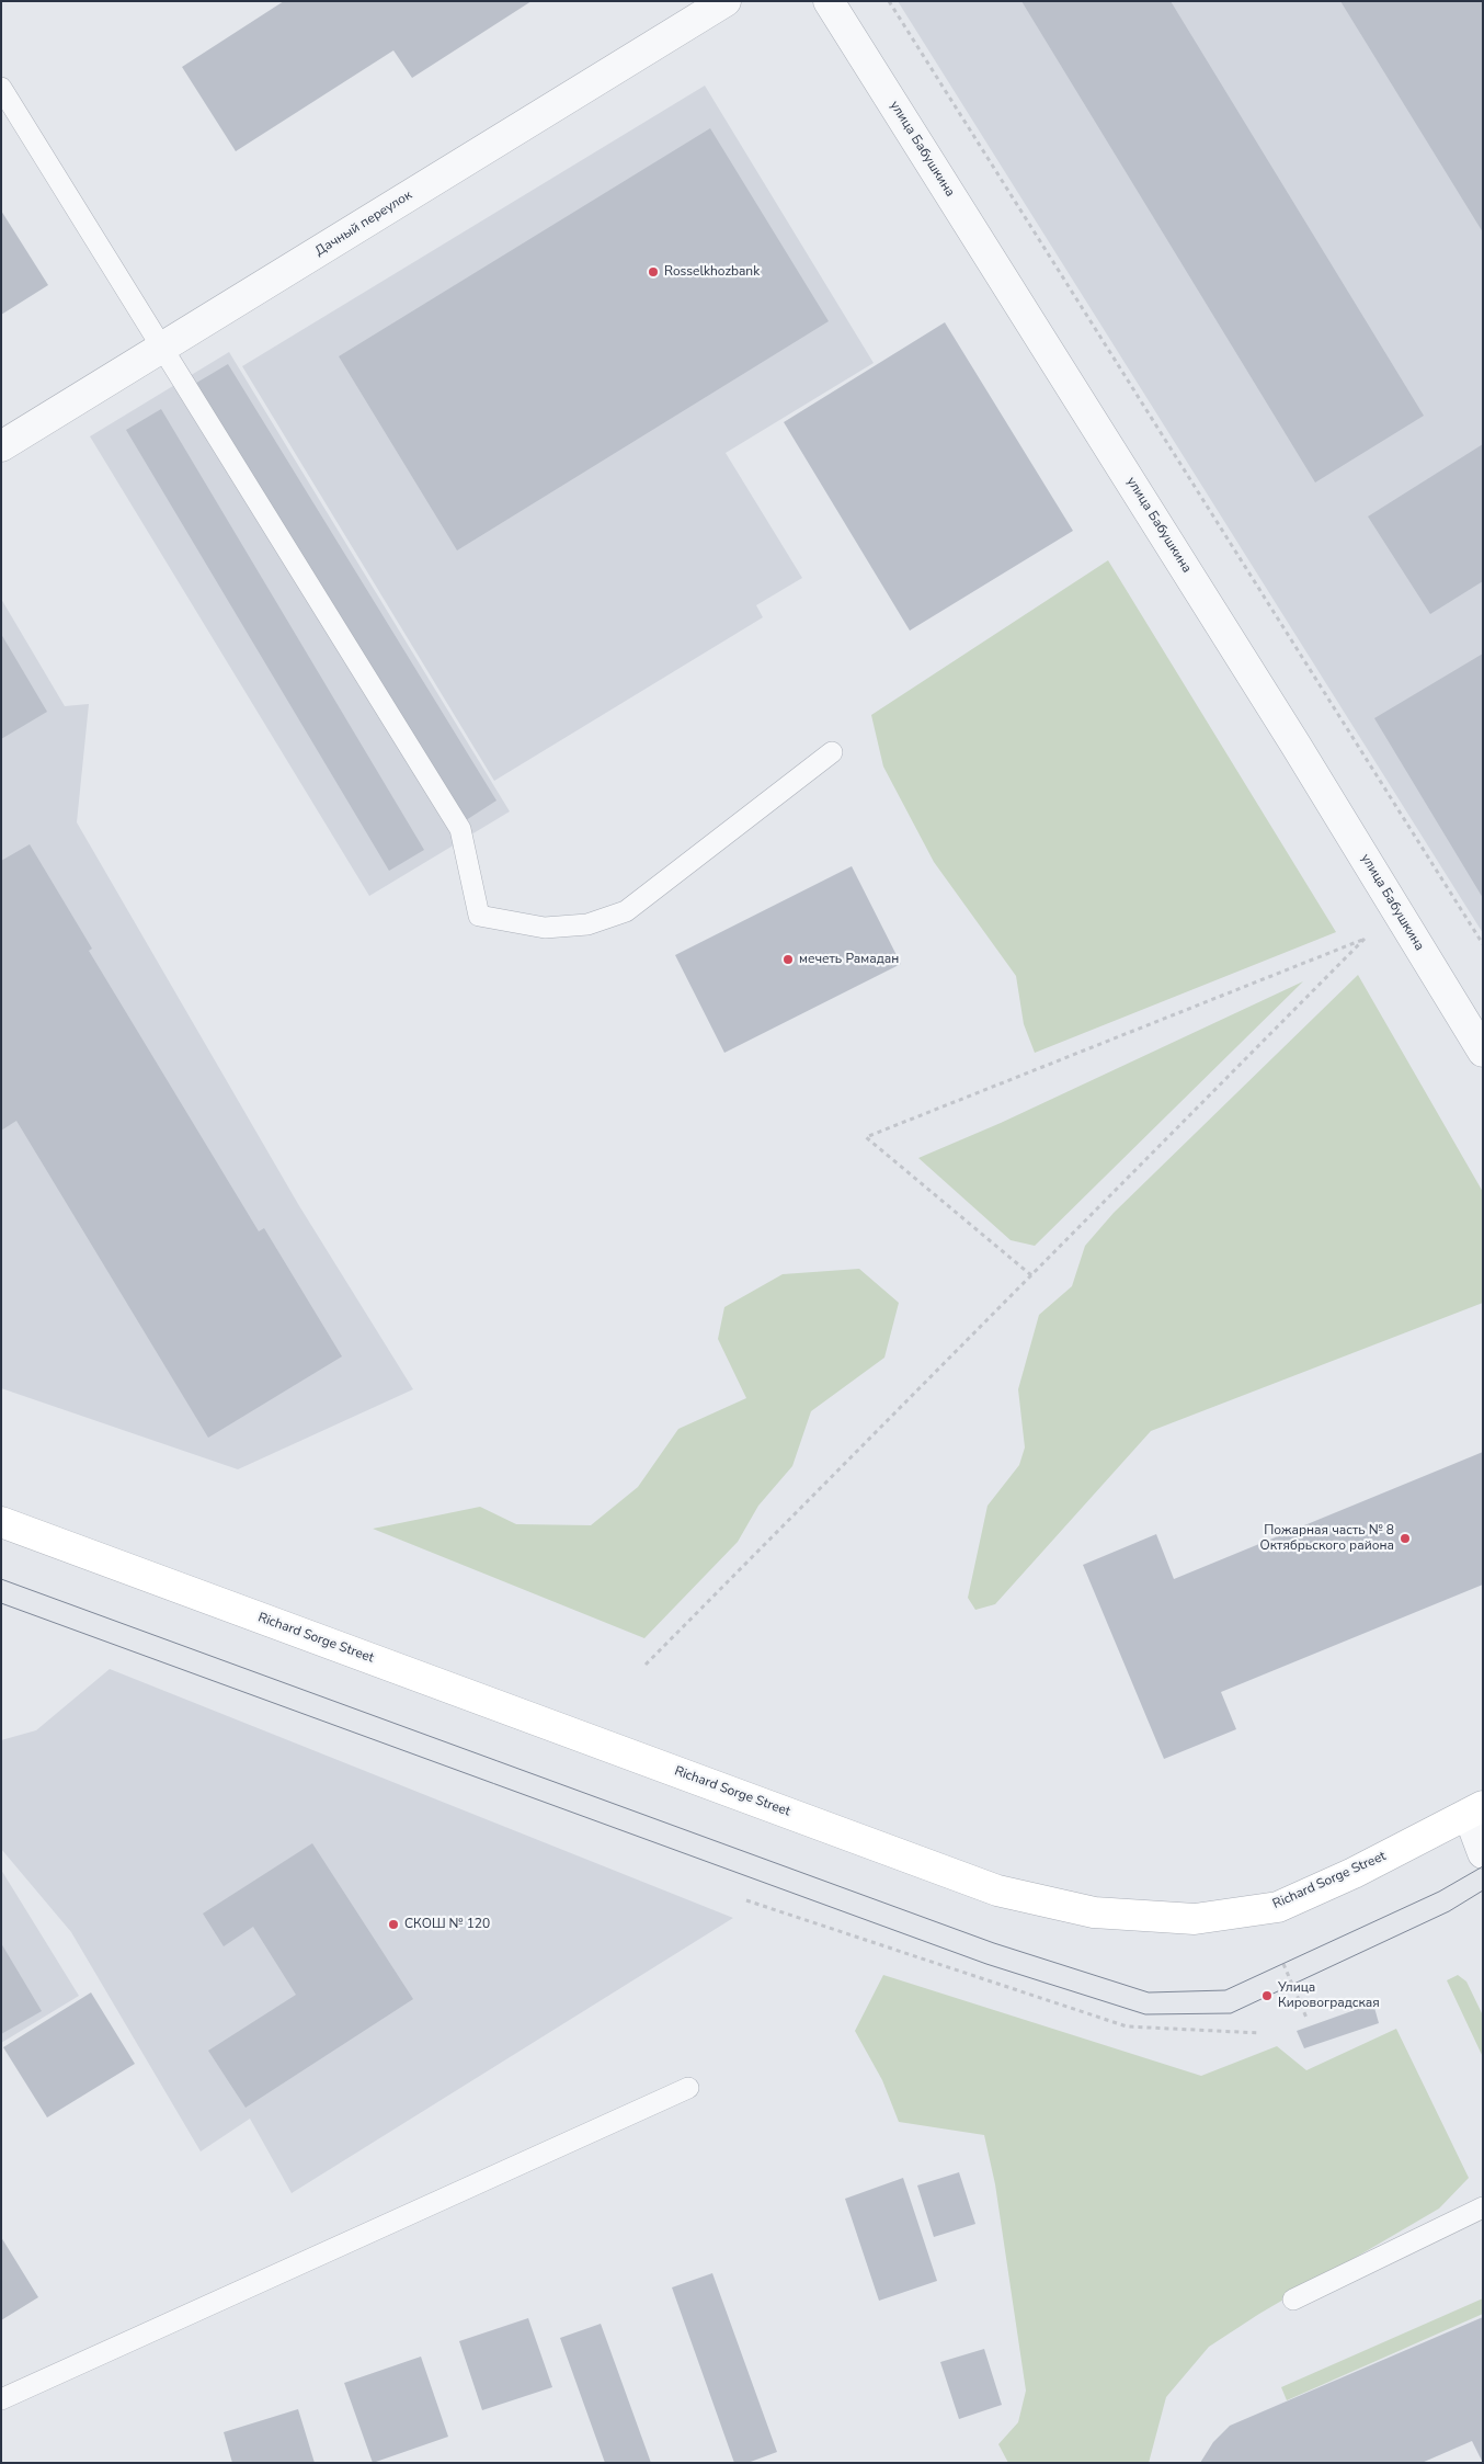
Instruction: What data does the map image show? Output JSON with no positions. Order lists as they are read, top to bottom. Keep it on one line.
{"streets":{"main road":["Richard Sorge Street"],"street":["улица Бабушкина","Дачный переулок"]},"places":["Rosselkhozbank","мечеть Рамадан","Пожарная часть № 8 Октябрьского района","СКОШ № 120","Улица Кировоградская"]}
